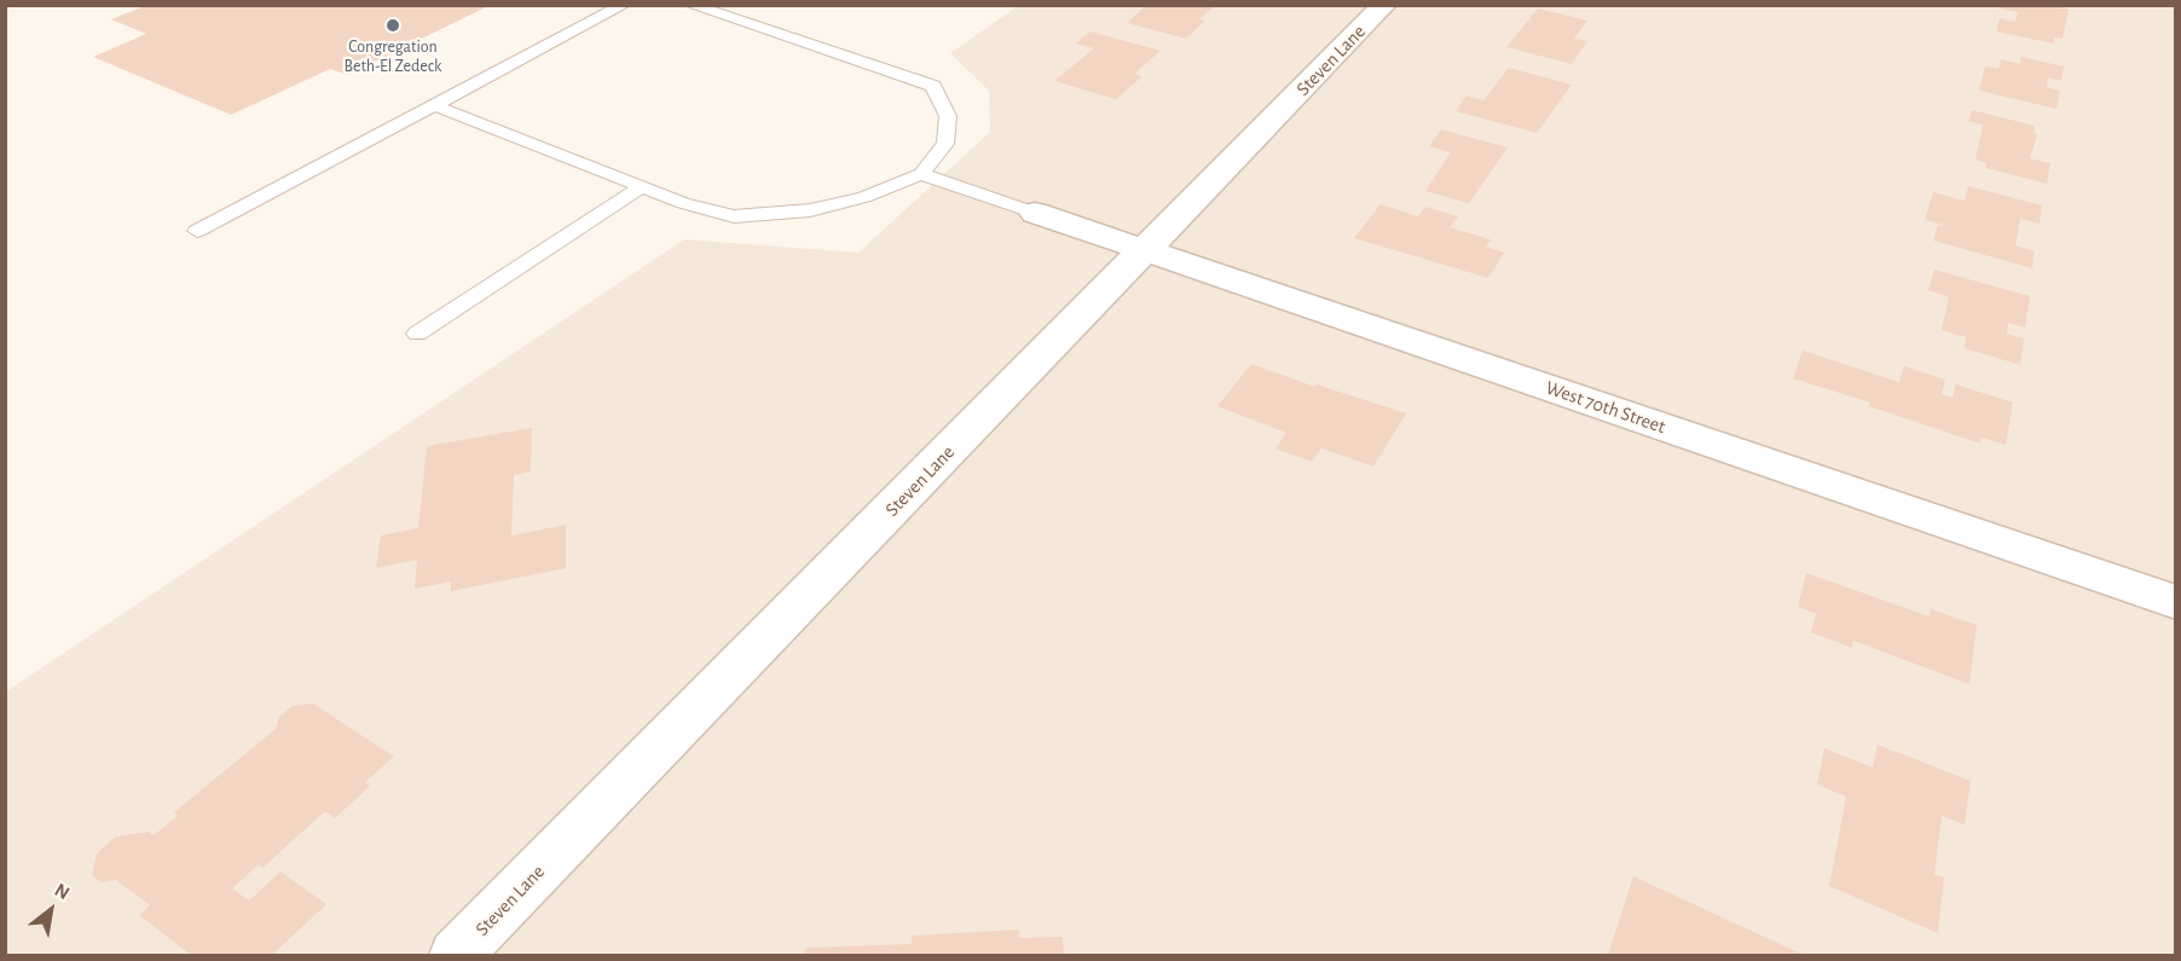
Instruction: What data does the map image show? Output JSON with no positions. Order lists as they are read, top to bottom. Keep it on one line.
{"streets":{"street":["Steven Lane","West 70th Street"]},"crossings":[["Steven Lane","West 70th Street"]],"places":["Congregation Beth-El Zedeck"],"north":"top right"}
